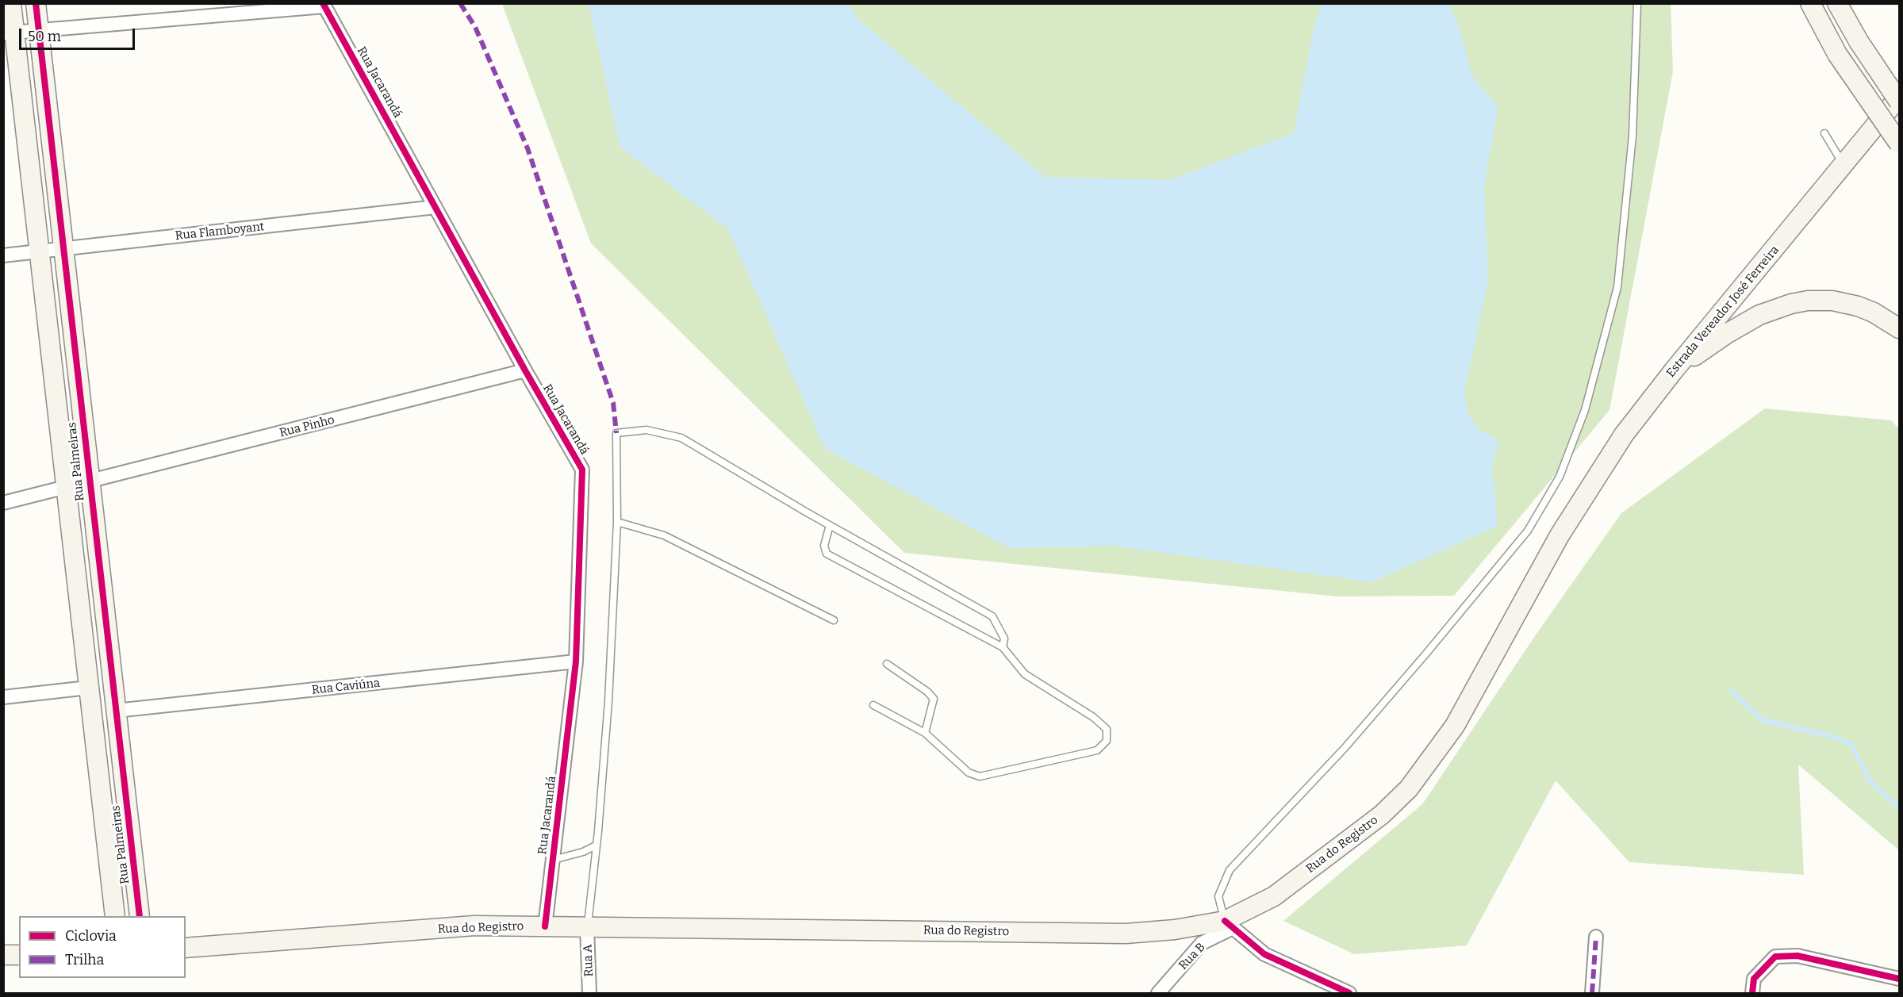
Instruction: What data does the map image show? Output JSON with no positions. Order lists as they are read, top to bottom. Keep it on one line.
{"streets":{"main road":["Estrada Vereador José Ferreira","Rua Palmeiras","Rua do Registro"],"street":["Rua Jacarandá","Rua Flamboyant","Rua Pinho","Rua Caviúna","Rua B","Rua A"]},"crossings":[["Rua Jacarandá","Rua Flamboyant"],["Rua Jacarandá","Rua Pinho"],["Rua Jacarandá","Rua Caviúna"],["Rua Jacarandá","Rua do Registro"],["Rua Flamboyant","Rua Palmeiras"],["Estrada Vereador José Ferreira","Rua do Registro"],["Rua Pinho","Rua Palmeiras"],["Rua Palmeiras","Rua Caviúna"],["Rua do Registro","Rua B"],["Rua do Registro","Rua A"]],"legend":["Ciclovia","Trilha"],"scale_bar":"50 m"}
